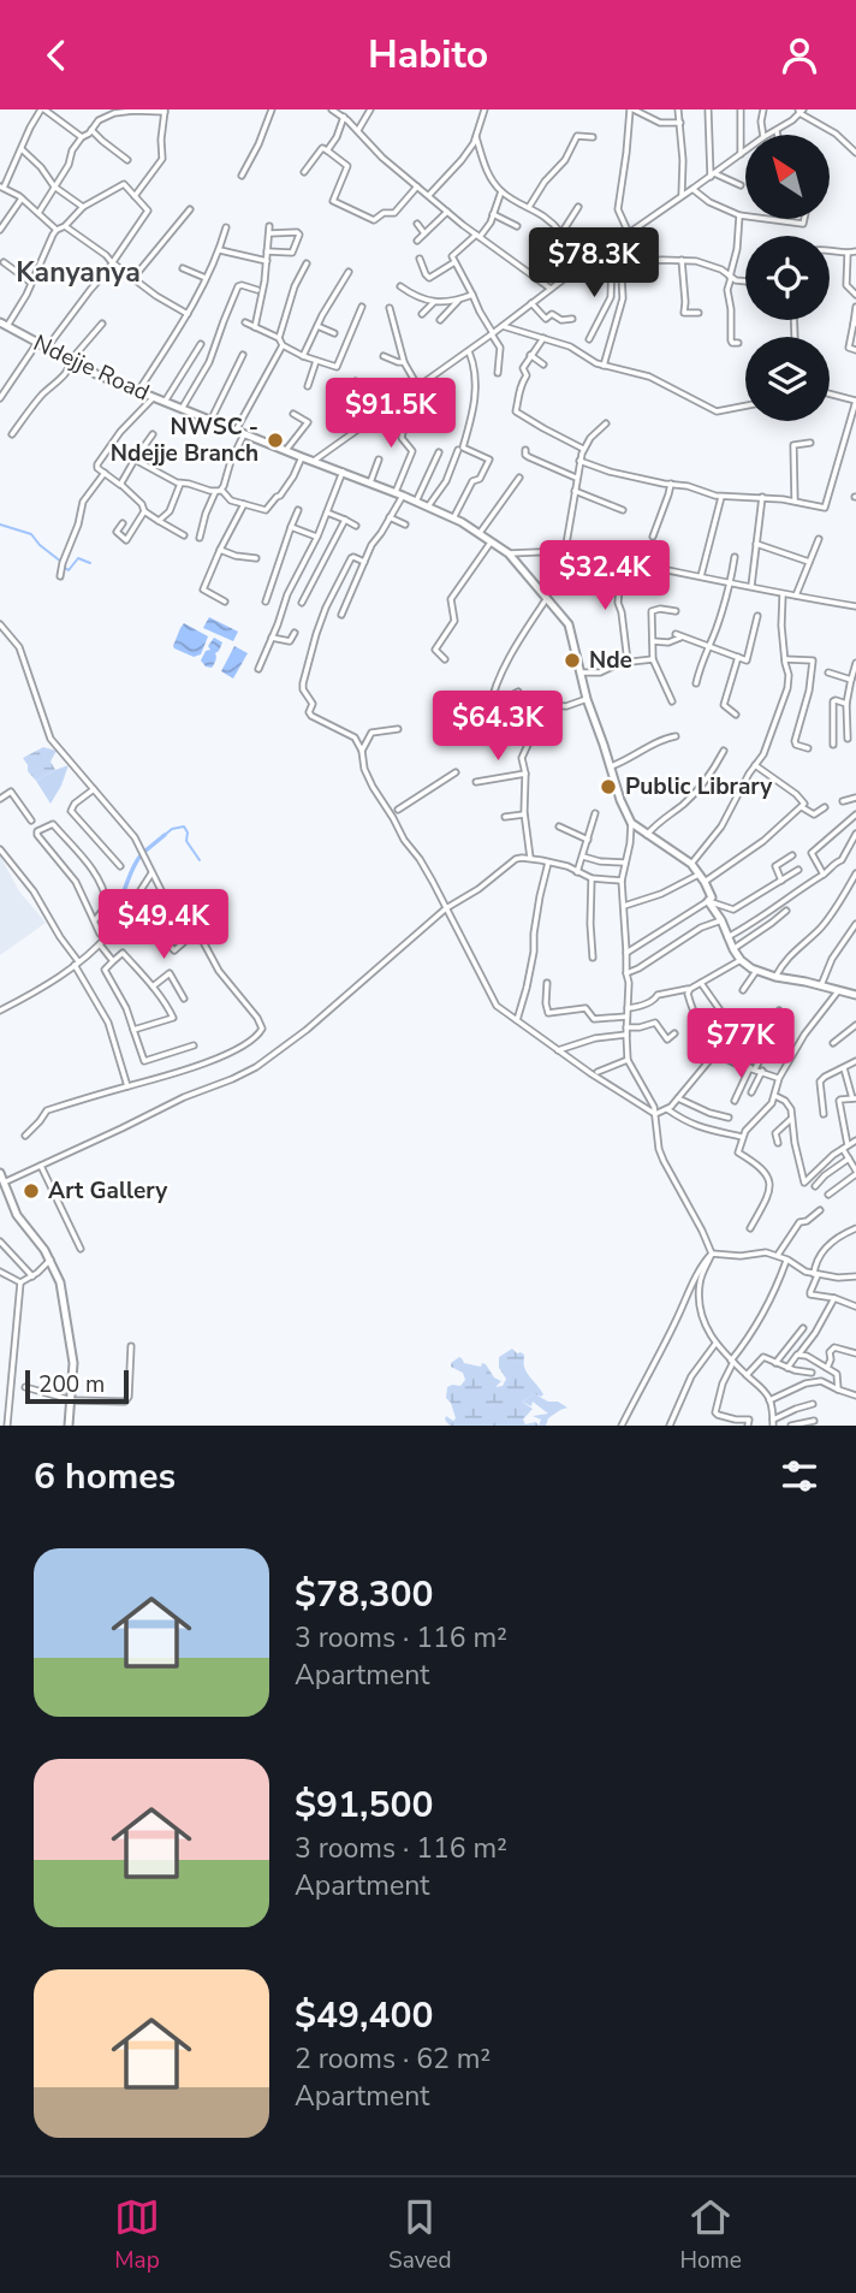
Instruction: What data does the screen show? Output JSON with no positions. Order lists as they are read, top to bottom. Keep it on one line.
{"streets":{"street":["Ndejje Road"]},"districts":["Kanyanya"],"places":["NWSC - Ndejje Branch","Nde","Public Library","Art Gallery"],"scale_bar":"200 m","north":"top left","page":{"header":"Habito","price":["$78.3K","$91.5K","$32.4K","$64.3K","$49.4K","$77K"],"scale":"200 m","heading":"6 homes","list":[{"name":"$78,300","note":"3 rooms · 116 m² · Apartment"},{"name":"$91,500","note":"3 rooms · 116 m² · Apartment"},{"name":"$49,400","note":"2 rooms · 62 m² · Apartment"}],"tabs":["Map","Saved","Home"]}}
